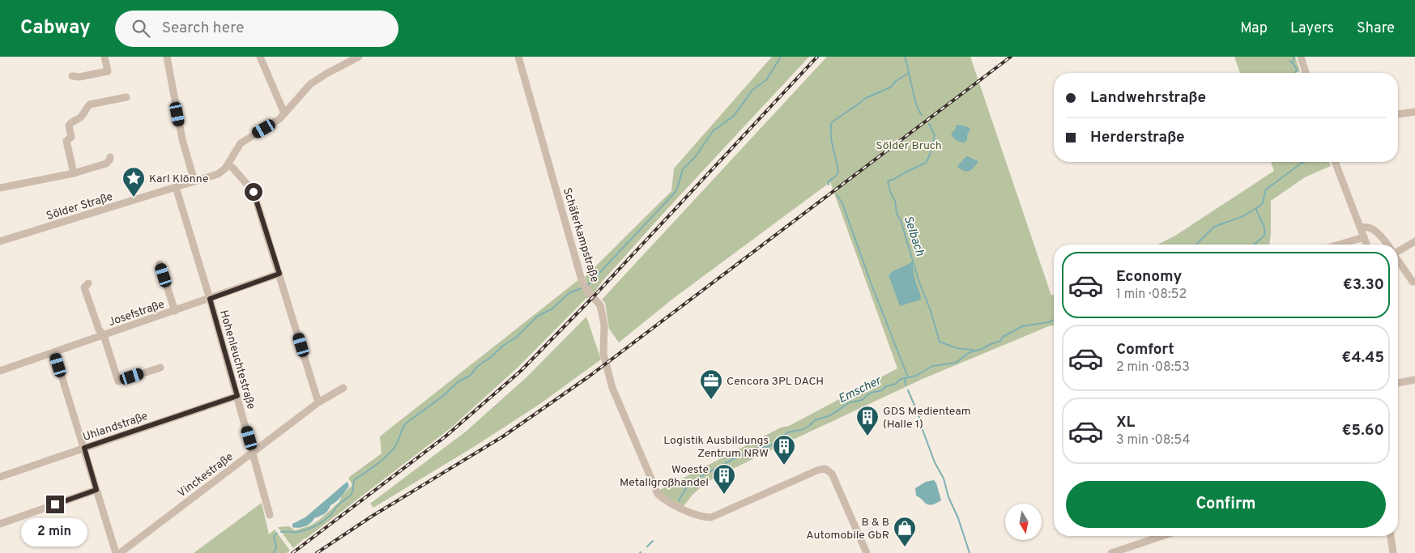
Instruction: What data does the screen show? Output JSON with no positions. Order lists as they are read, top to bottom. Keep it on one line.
{"streets":{"street":["Sölder Straße","Schäferkampstraße","Josefstraße","Hohenleuchtestraße","Uhlandstraße","Vinckestraße"]},"crossings":[["Sölder Straße","Hohenleuchtestraße"],["Josefstraße","Hohenleuchtestraße"],["Hohenleuchtestraße","Uhlandstraße"],["Hohenleuchtestraße","Vinckestraße"]],"water":["Selbach","Emscher"],"parks":["Sölder Bruch"],"places":{"place":["Karl Klönne"],"office":["Cencora 3PL DACH"],"building":["GDS Medienteam (Halle 1)","Logistik Ausbildungs Zentrum NRW","Woeste Metallgroßhandel"],"shop":["B & B Automobile GbR"]},"north":"bottom","page":{"header":"Cabway","search":"Search here","nav":["Map","Layers","Share"],"banner":["Landwehrstraße","Herderstraße"],"list":[{"name":"Economy","note":"1 min · 08:52","value":"€3.30"},{"name":"Comfort","note":"2 min · 08:53","value":"€4.45"},{"name":"XL","note":"3 min · 08:54","value":"€5.60"}],"buttons":"Confirm","bubble":"2 min"}}
